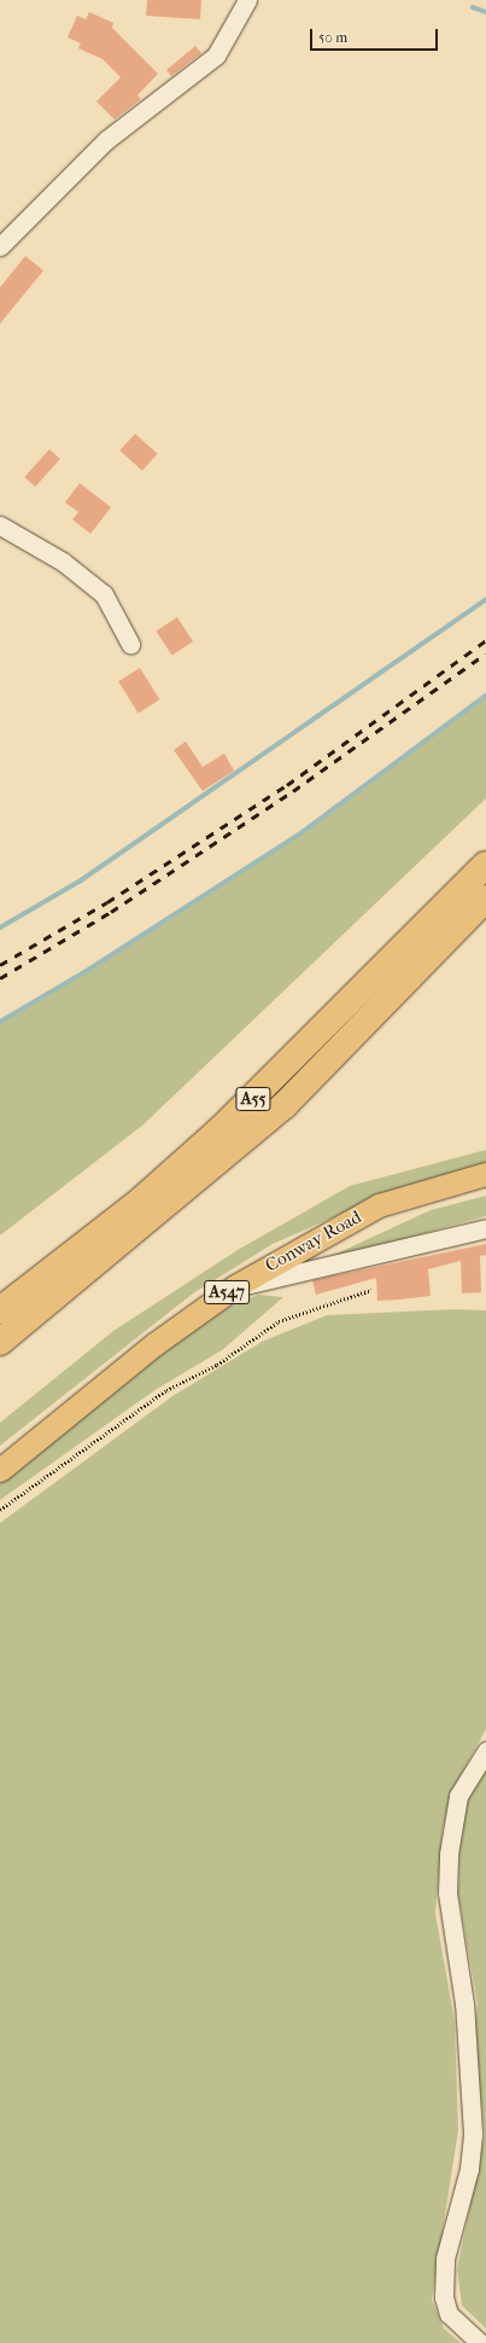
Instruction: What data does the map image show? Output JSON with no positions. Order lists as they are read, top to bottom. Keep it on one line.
{"streets":{"highway":["A55"],"main road":["Conway Road","A547"]},"scale_bar":"50 m"}
